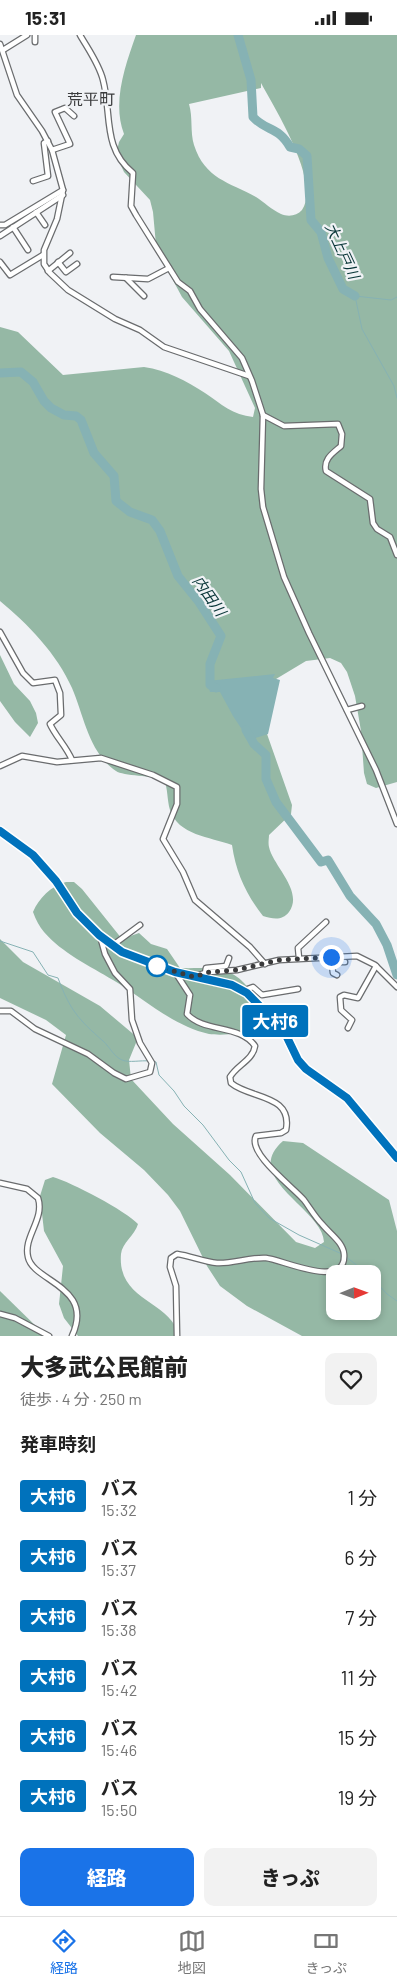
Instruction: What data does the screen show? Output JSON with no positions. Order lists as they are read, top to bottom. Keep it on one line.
{"districts":["荒平町"],"water":["大上戸川","内田川"],"lines":["bus line 大村6"],"north":"right","page":{"status":"15:31","on_map":"大村6","heading":[["大多武公民館前","徒歩 · 4 分 · 250 m"],"発車時刻"],"list":[{"mark":"大村6","name":"バス","note":"15:32","value":"1 分"},{"mark":"大村6","name":"バス","note":"15:37","value":"6 分"},{"mark":"大村6","name":"バス","note":"15:38","value":"7 分"},{"mark":"大村6","name":"バス","note":"15:42","value":"11 分"},{"mark":"大村6","name":"バス","note":"15:46","value":"15 分"},{"mark":"大村6","name":"バス","note":"15:50","value":"19 分"}],"buttons":["経路","きっぷ"],"tabs":["経路","地図","きっぷ"]}}
